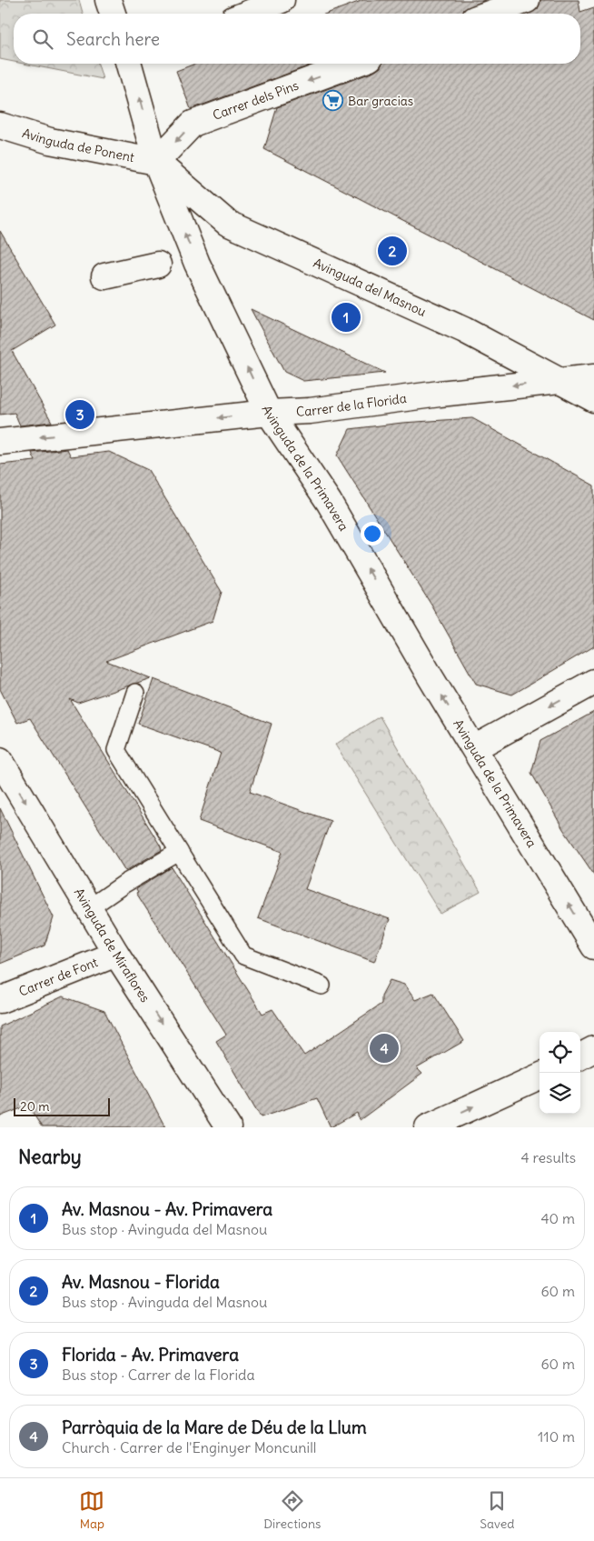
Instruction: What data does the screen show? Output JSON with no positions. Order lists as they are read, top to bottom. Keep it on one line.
{"streets":{"street":["Carrer dels Pins","Avinguda de Ponent","Avinguda del Masnou","Carrer de la Florida","Avinguda de la Primavera","Avinguda de Miraflores","Carrer de Font"]},"crossings":[["Carrer dels Pins","Avinguda de Ponent"],["Carrer dels Pins","Avinguda del Masnou"],["Carrer dels Pins","Avinguda de la Primavera"],["Avinguda de Ponent","Avinguda del Masnou"],["Avinguda de Ponent","Avinguda de la Primavera"],["Avinguda del Masnou","Carrer de la Florida"],["Avinguda del Masnou","Avinguda de la Primavera"],["Carrer de la Florida","Avinguda de la Primavera"],["Avinguda de Miraflores","Carrer de Font"]],"one_way":["Carrer dels Pins","Carrer de la Florida","Avinguda de la Primavera","Avinguda de Miraflores"],"places":{"supermarket":["Bar gracias"]},"scale_bar":"20 m","page":{"search":"Search here","pins":["2","1","3","4"],"scale":"20 m","heading":["Nearby","4 results"],"list":[{"mark":"1","name":"Av. Masnou - Av. Primavera","note":"Bus stop · Avinguda del Masnou","value":"40 m"},{"mark":"2","name":"Av. Masnou - Florida","note":"Bus stop · Avinguda del Masnou","value":"60 m"},{"mark":"3","name":"Florida - Av. Primavera","note":"Bus stop · Carrer de la Florida","value":"60 m"},{"mark":"4","name":"Parròquia de la Mare de Déu de la Llum","note":"Church · Carrer de l'Enginyer Moncunill","value":"110 m"}],"nav":["Map","Directions","Saved"]}}
